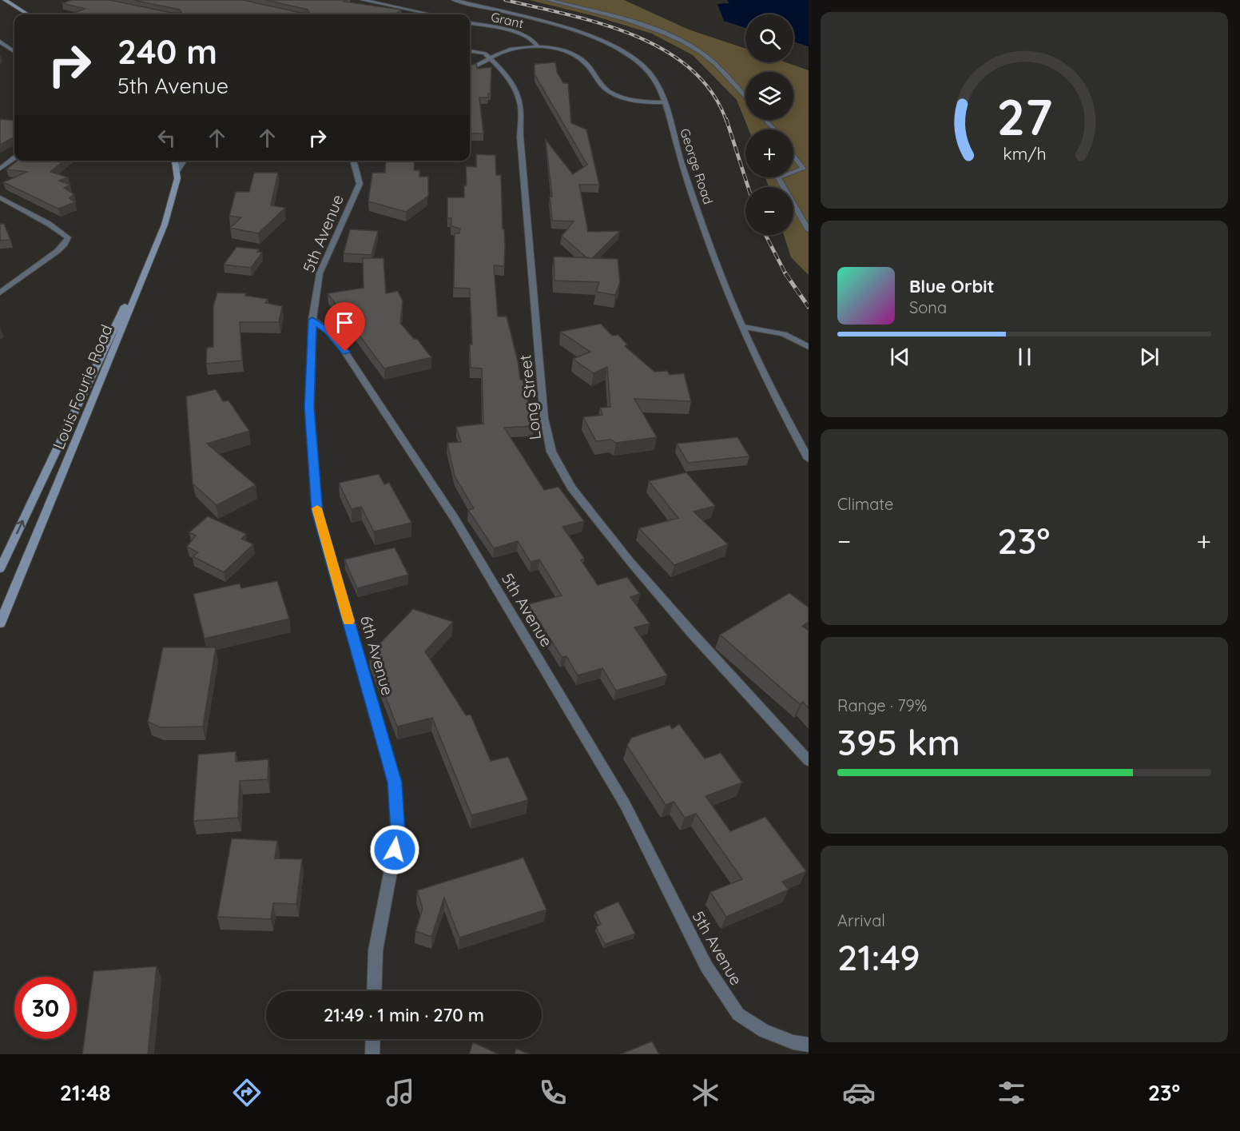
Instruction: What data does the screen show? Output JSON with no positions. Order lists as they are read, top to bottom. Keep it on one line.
{"streets":{"main road":["Louis Fourie Road"],"street":["Grant","George Road","5th Avenue","Long Street","6th Avenue"]},"crossings":[["5th Avenue","6th Avenue"]],"page":{"map_buttons":["+","−"],"turn":["240 m","5th Avenue"],"song":["Blue Orbit","Sona"],"tile":["Climate",["Range · 79%","395 km"],["Arrival","21:49"]],"heat":["−","23°","+"],"limit":"30","trip":"21:49 · 1 min · 270 m","tabs":["21:48","23°"],"gauge":["27","km/h"]}}
